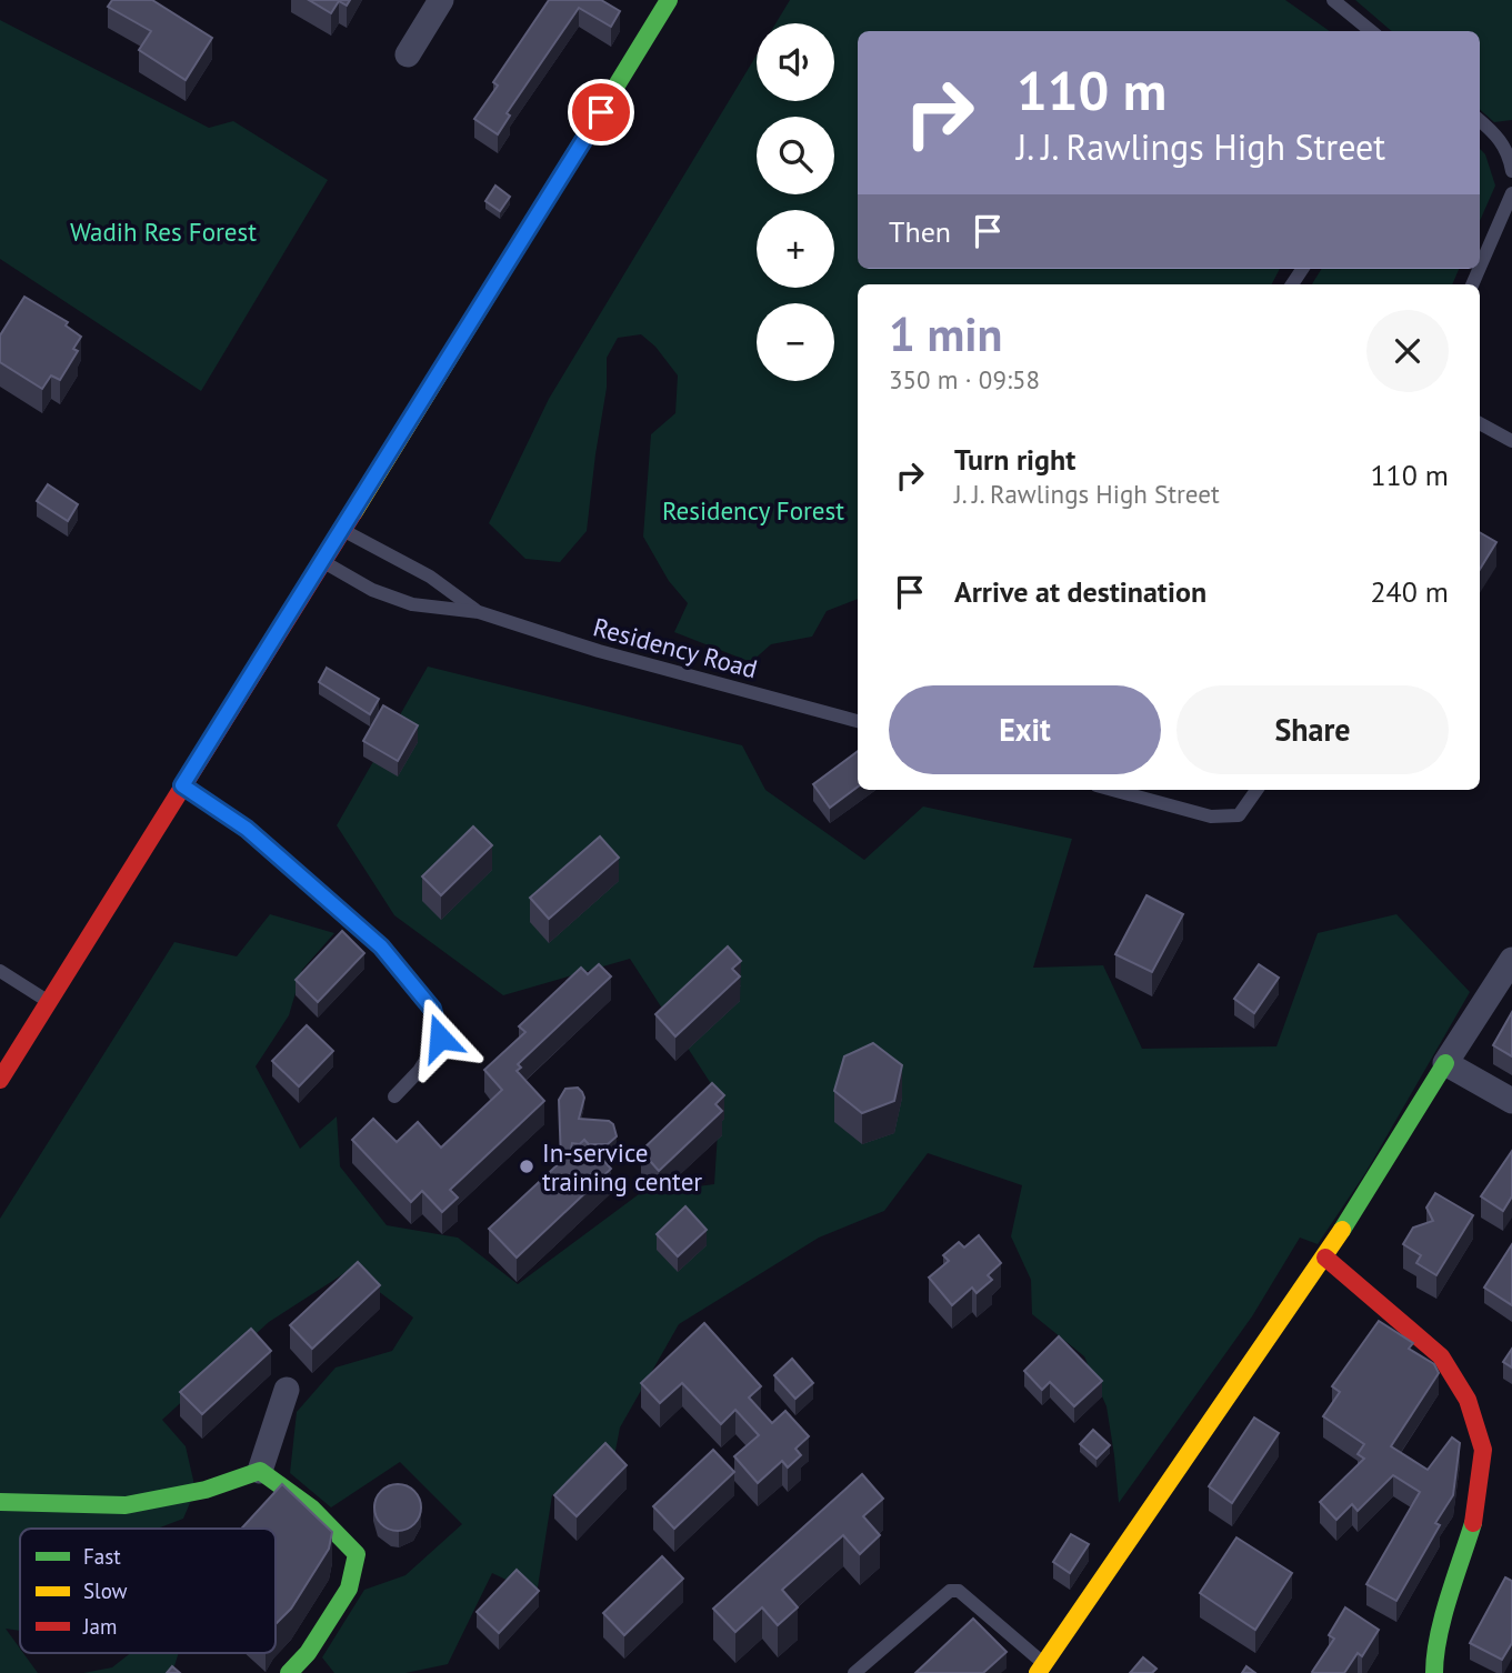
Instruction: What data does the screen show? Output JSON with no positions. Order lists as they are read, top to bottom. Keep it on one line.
{"streets":{"lane":["Residency Road"]},"parks":["Wadih Res Forest","Residency Forest"],"places":["In-service training center"],"legend":["Fast","Slow","Jam"],"page":{"map_buttons":["+","−"],"turn":["110 m","J. J. Rawlings High Street"],"then":"Then","heading":["1 min","350 m · 09:58"],"list":[{"name":"Turn right","note":"J. J. Rawlings High Street","value":"110 m"},{"name":"Arrive at destination","value":"240 m"}],"buttons":["Exit","Share"]}}
